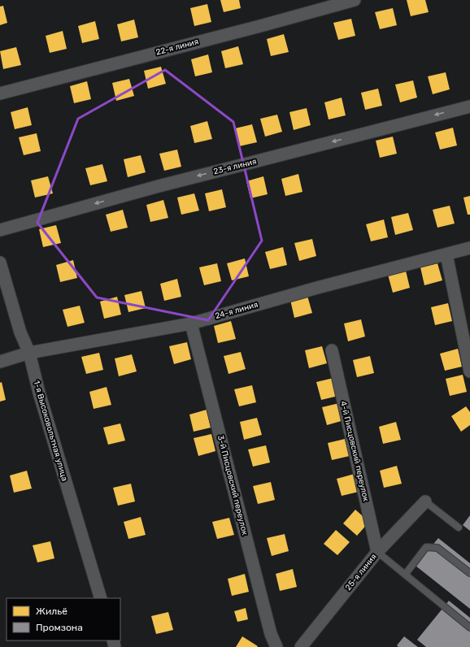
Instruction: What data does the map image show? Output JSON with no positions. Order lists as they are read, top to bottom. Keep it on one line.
{"streets":{"street":["22-я линия","23-я линия","24-я линия","1-я Высоковольтная улица","4-й Писцовский переулок","3-й Писцовский переулок","25-я линия"]},"crossings":[["24-я линия","1-я Высоковольтная улица"],["24-я линия","3-й Писцовский переулок"],["4-й Писцовский переулок","25-я линия"]],"one_way":["23-я линия"],"legend":["Жильё","Промзона"]}
